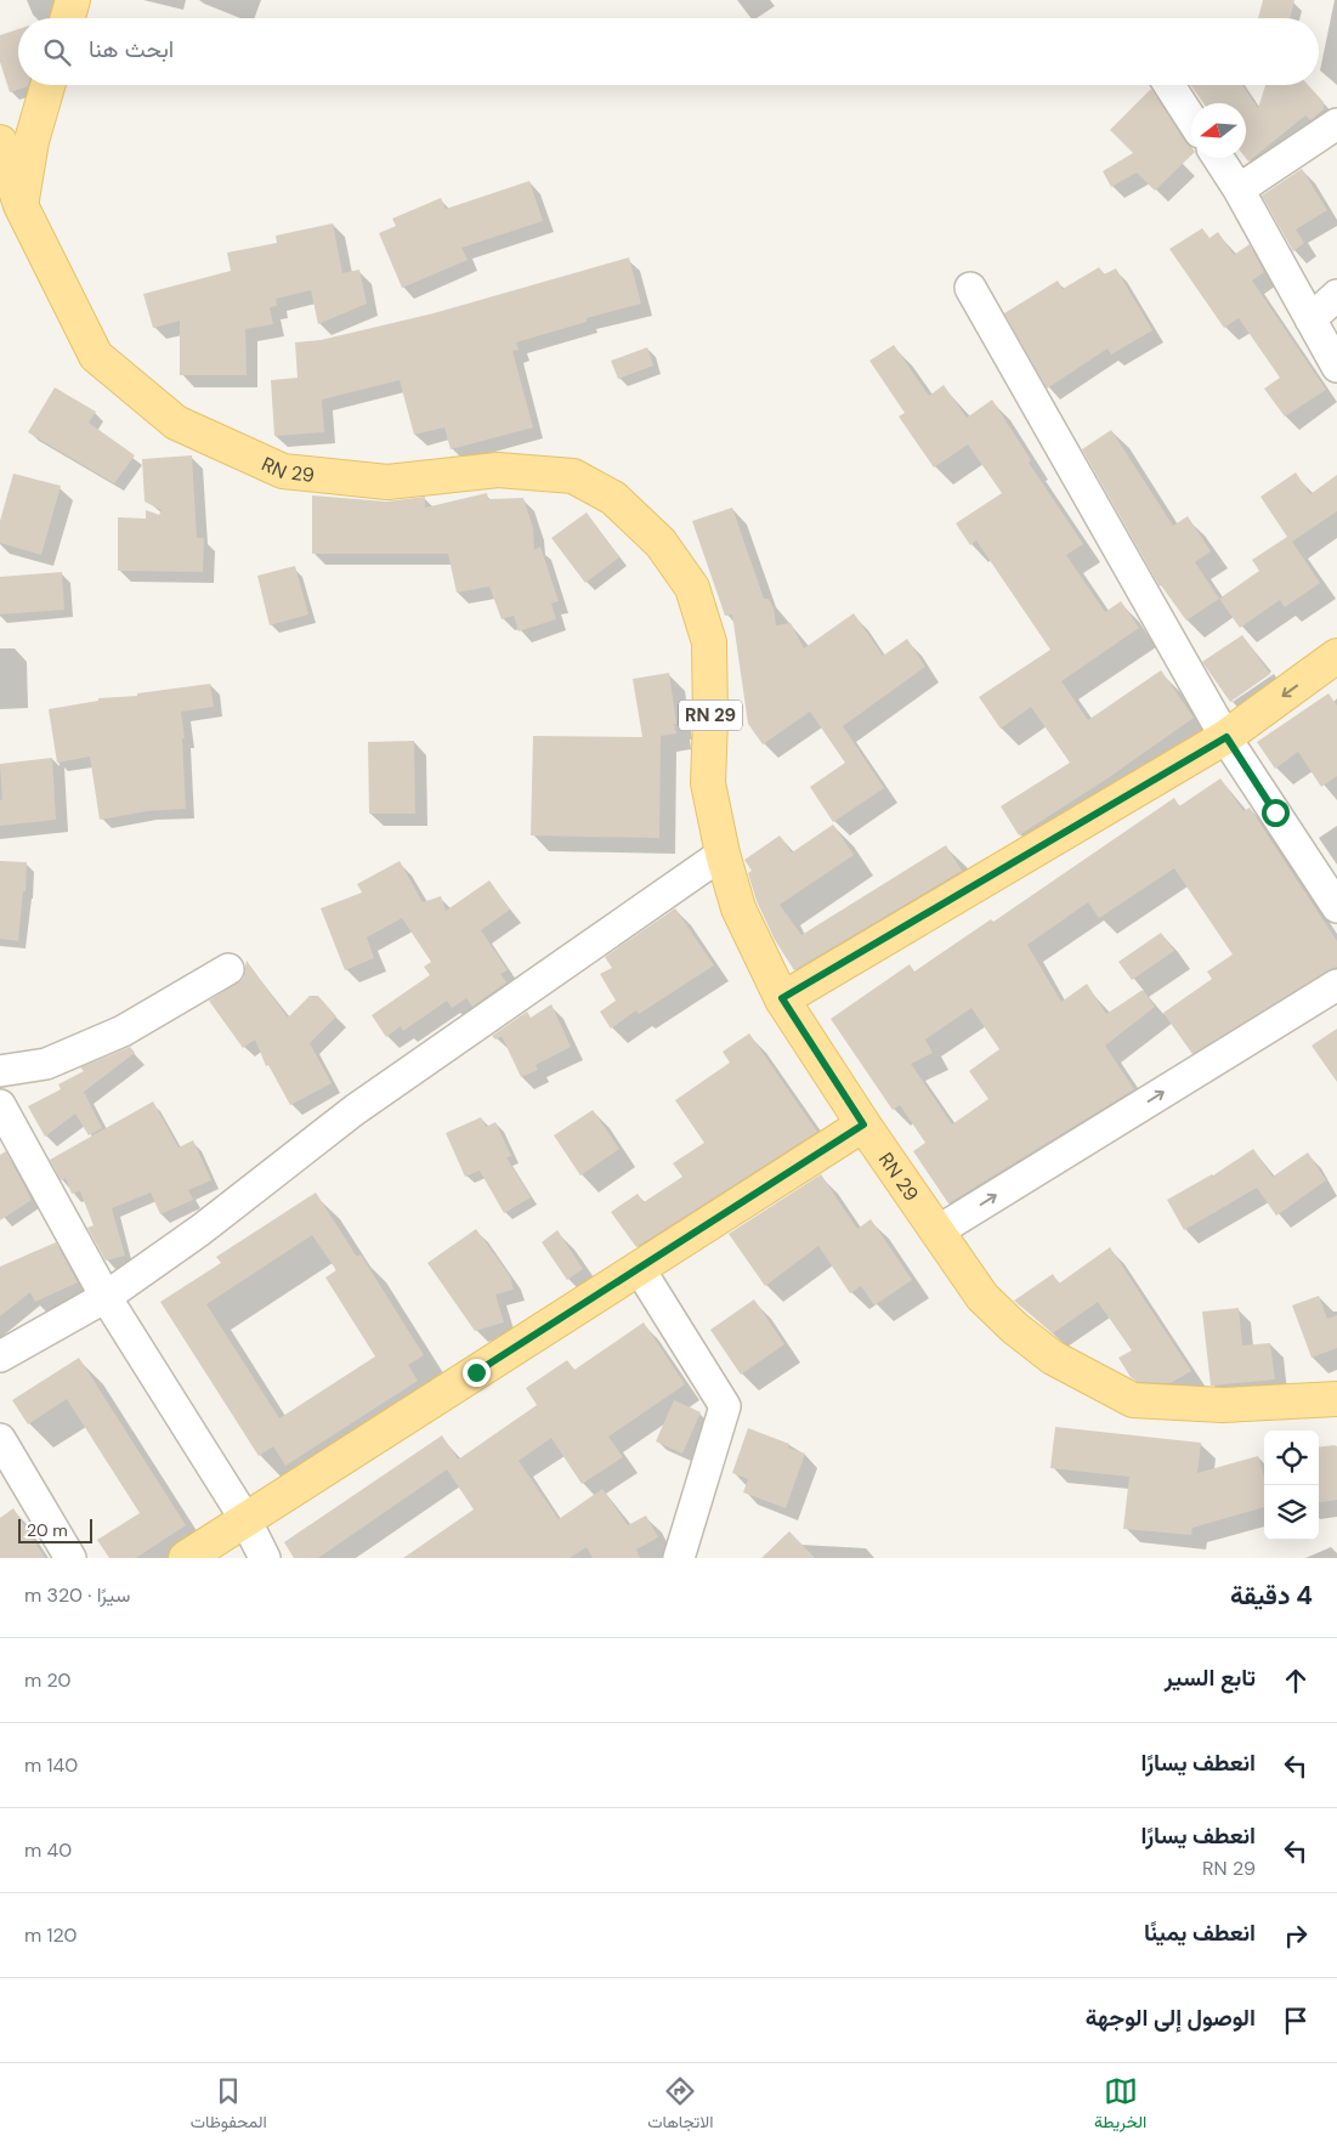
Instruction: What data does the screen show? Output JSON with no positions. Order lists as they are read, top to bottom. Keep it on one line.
{"streets":{"main road":["RN 29"]},"scale_bar":"20 m","north":"left","page":{"search":"ابحث هنا","scale":"20 m","heading":["4 دقيقة","سيرًا · 320 m"],"list":[["تابع السير","20 m"],["انعطف يسارًا","140 m"],["انعطف يسارًا","RN 29","40 m"],["انعطف يمينًا","120 m"],"الوصول إلى الوجهة"],"nav":["الخريطة","الاتجاهات","المحفوظات"]}}
